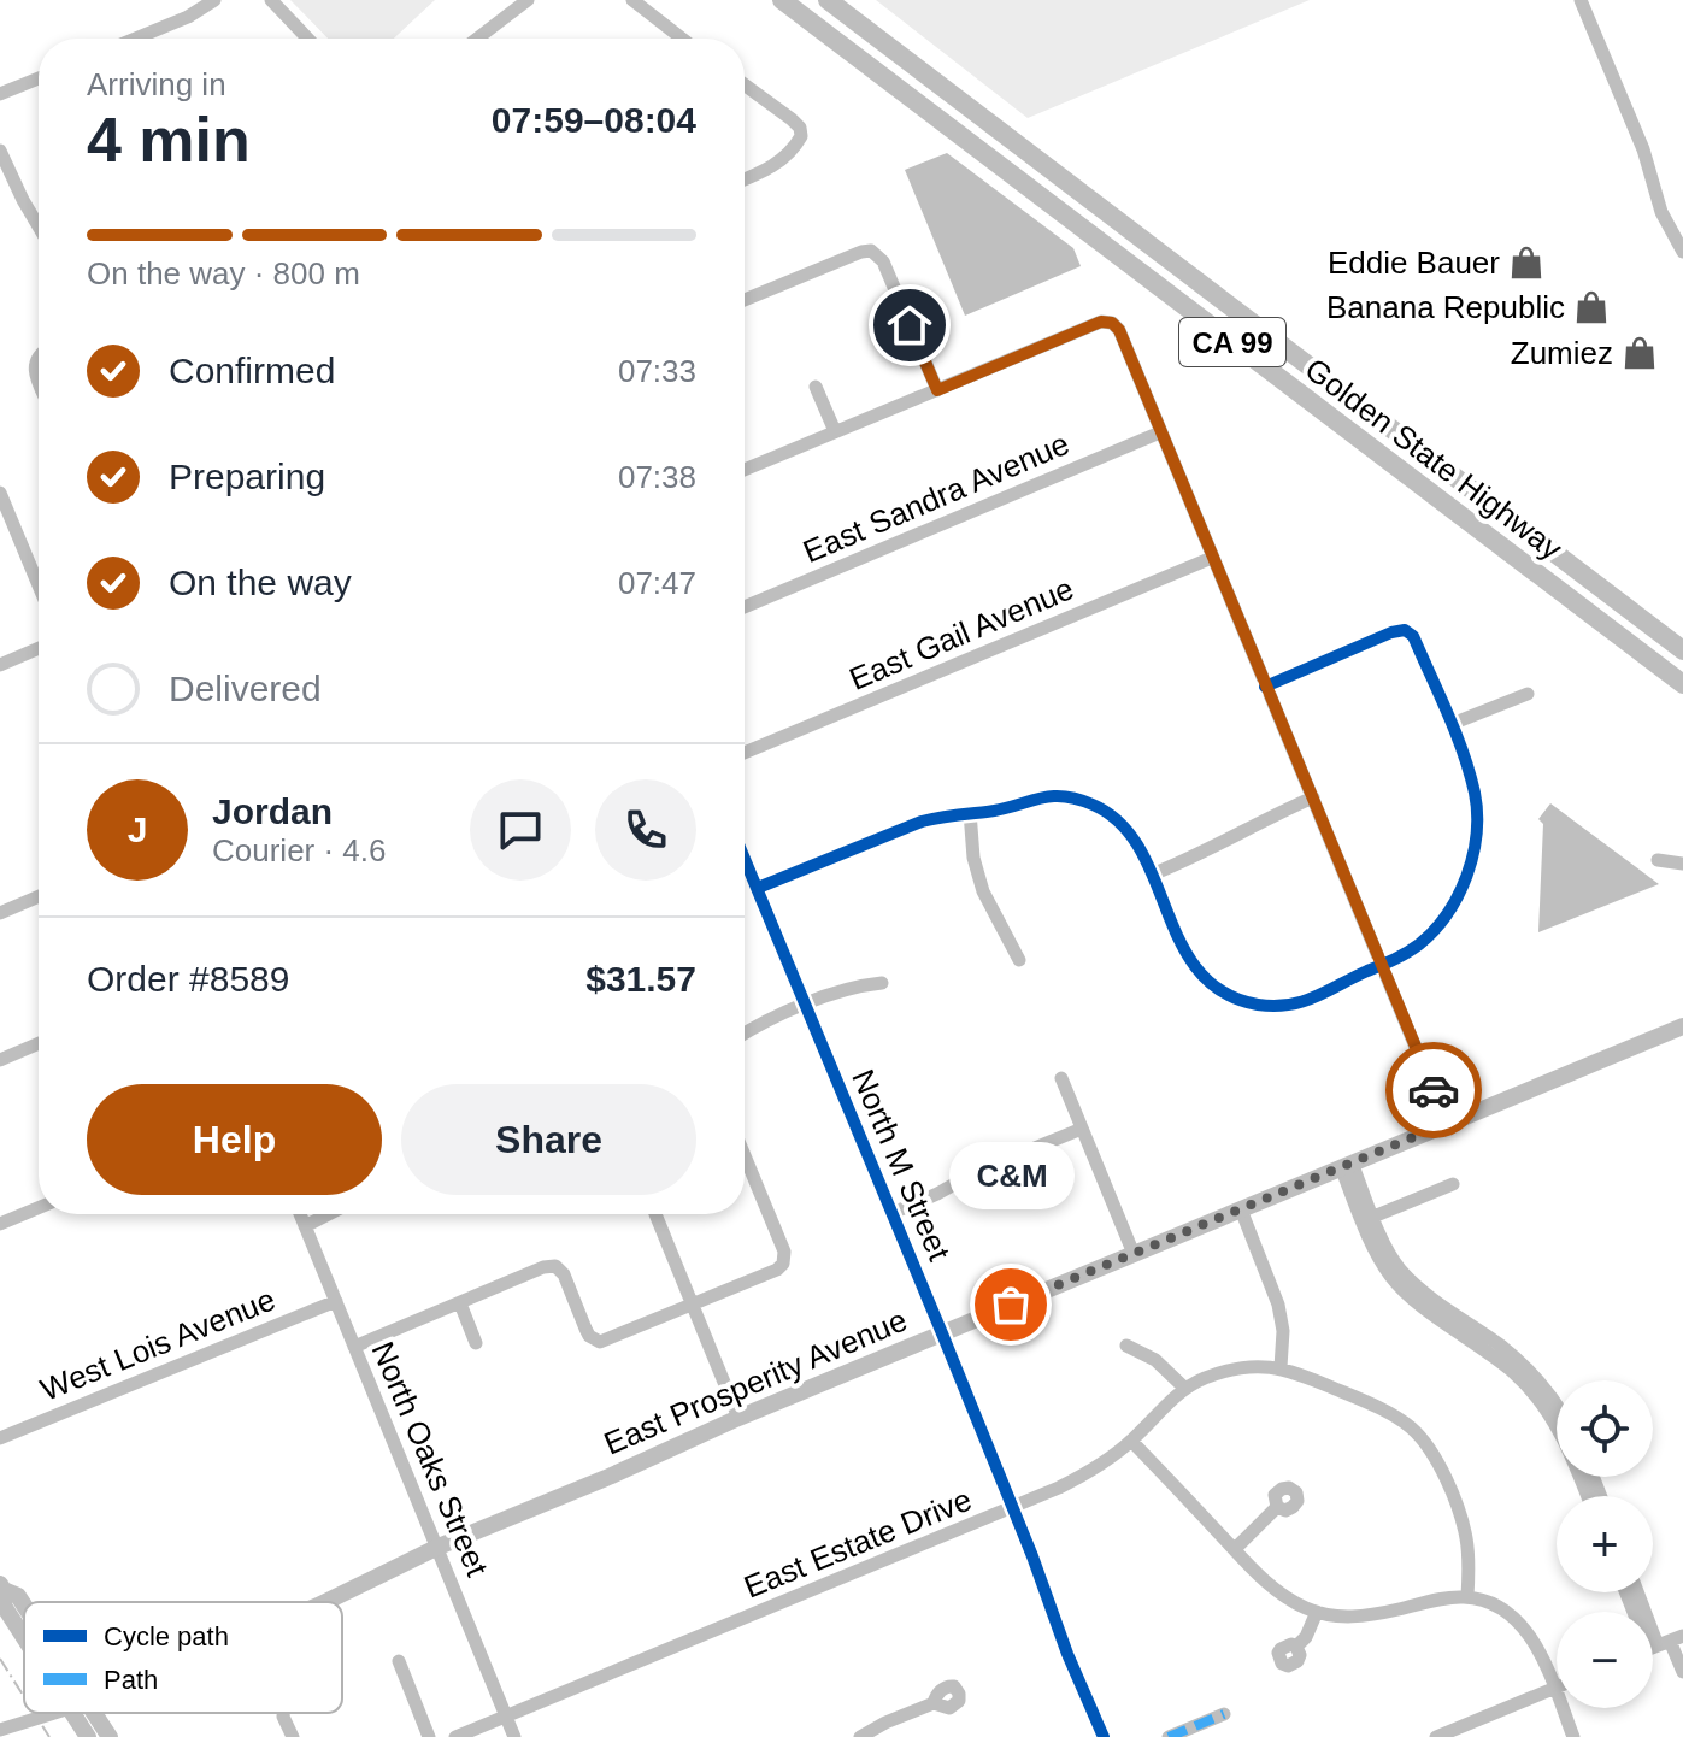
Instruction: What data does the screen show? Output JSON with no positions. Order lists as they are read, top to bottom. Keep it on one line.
{"streets":{"highway":["CA 99","Golden State Highway"],"main road":["East Prosperity Avenue"],"street":["East Sandra Avenue","East Gail Avenue","North M Street","West Lois Avenue","North Oaks Street","East Estate Drive"]},"crossings":[["North M Street","East Prosperity Avenue"],["North M Street","East Estate Drive"],["West Lois Avenue","North Oaks Street"],["East Prosperity Avenue","North Oaks Street"],["North Oaks Street","East Estate Drive"]],"places":{"shop":["Eddie Bauer","Banana Republic","Zumiez"],"other":["C&M"]},"legend":["Cycle path","Path"],"page":{"heading":["4 min","Arriving in","07:59–08:04"],"panel":["Jordan","Courier · 4.6","Order #8589","$31.57"],"bar":"On the way · 800 m","list":[["Confirmed","07:33"],["Preparing","07:38"],["On the way","07:47"],"Delivered"],"round":"J","buttons":["Help","Share"],"bubble":"C&M","map_buttons":["+","−"]}}
